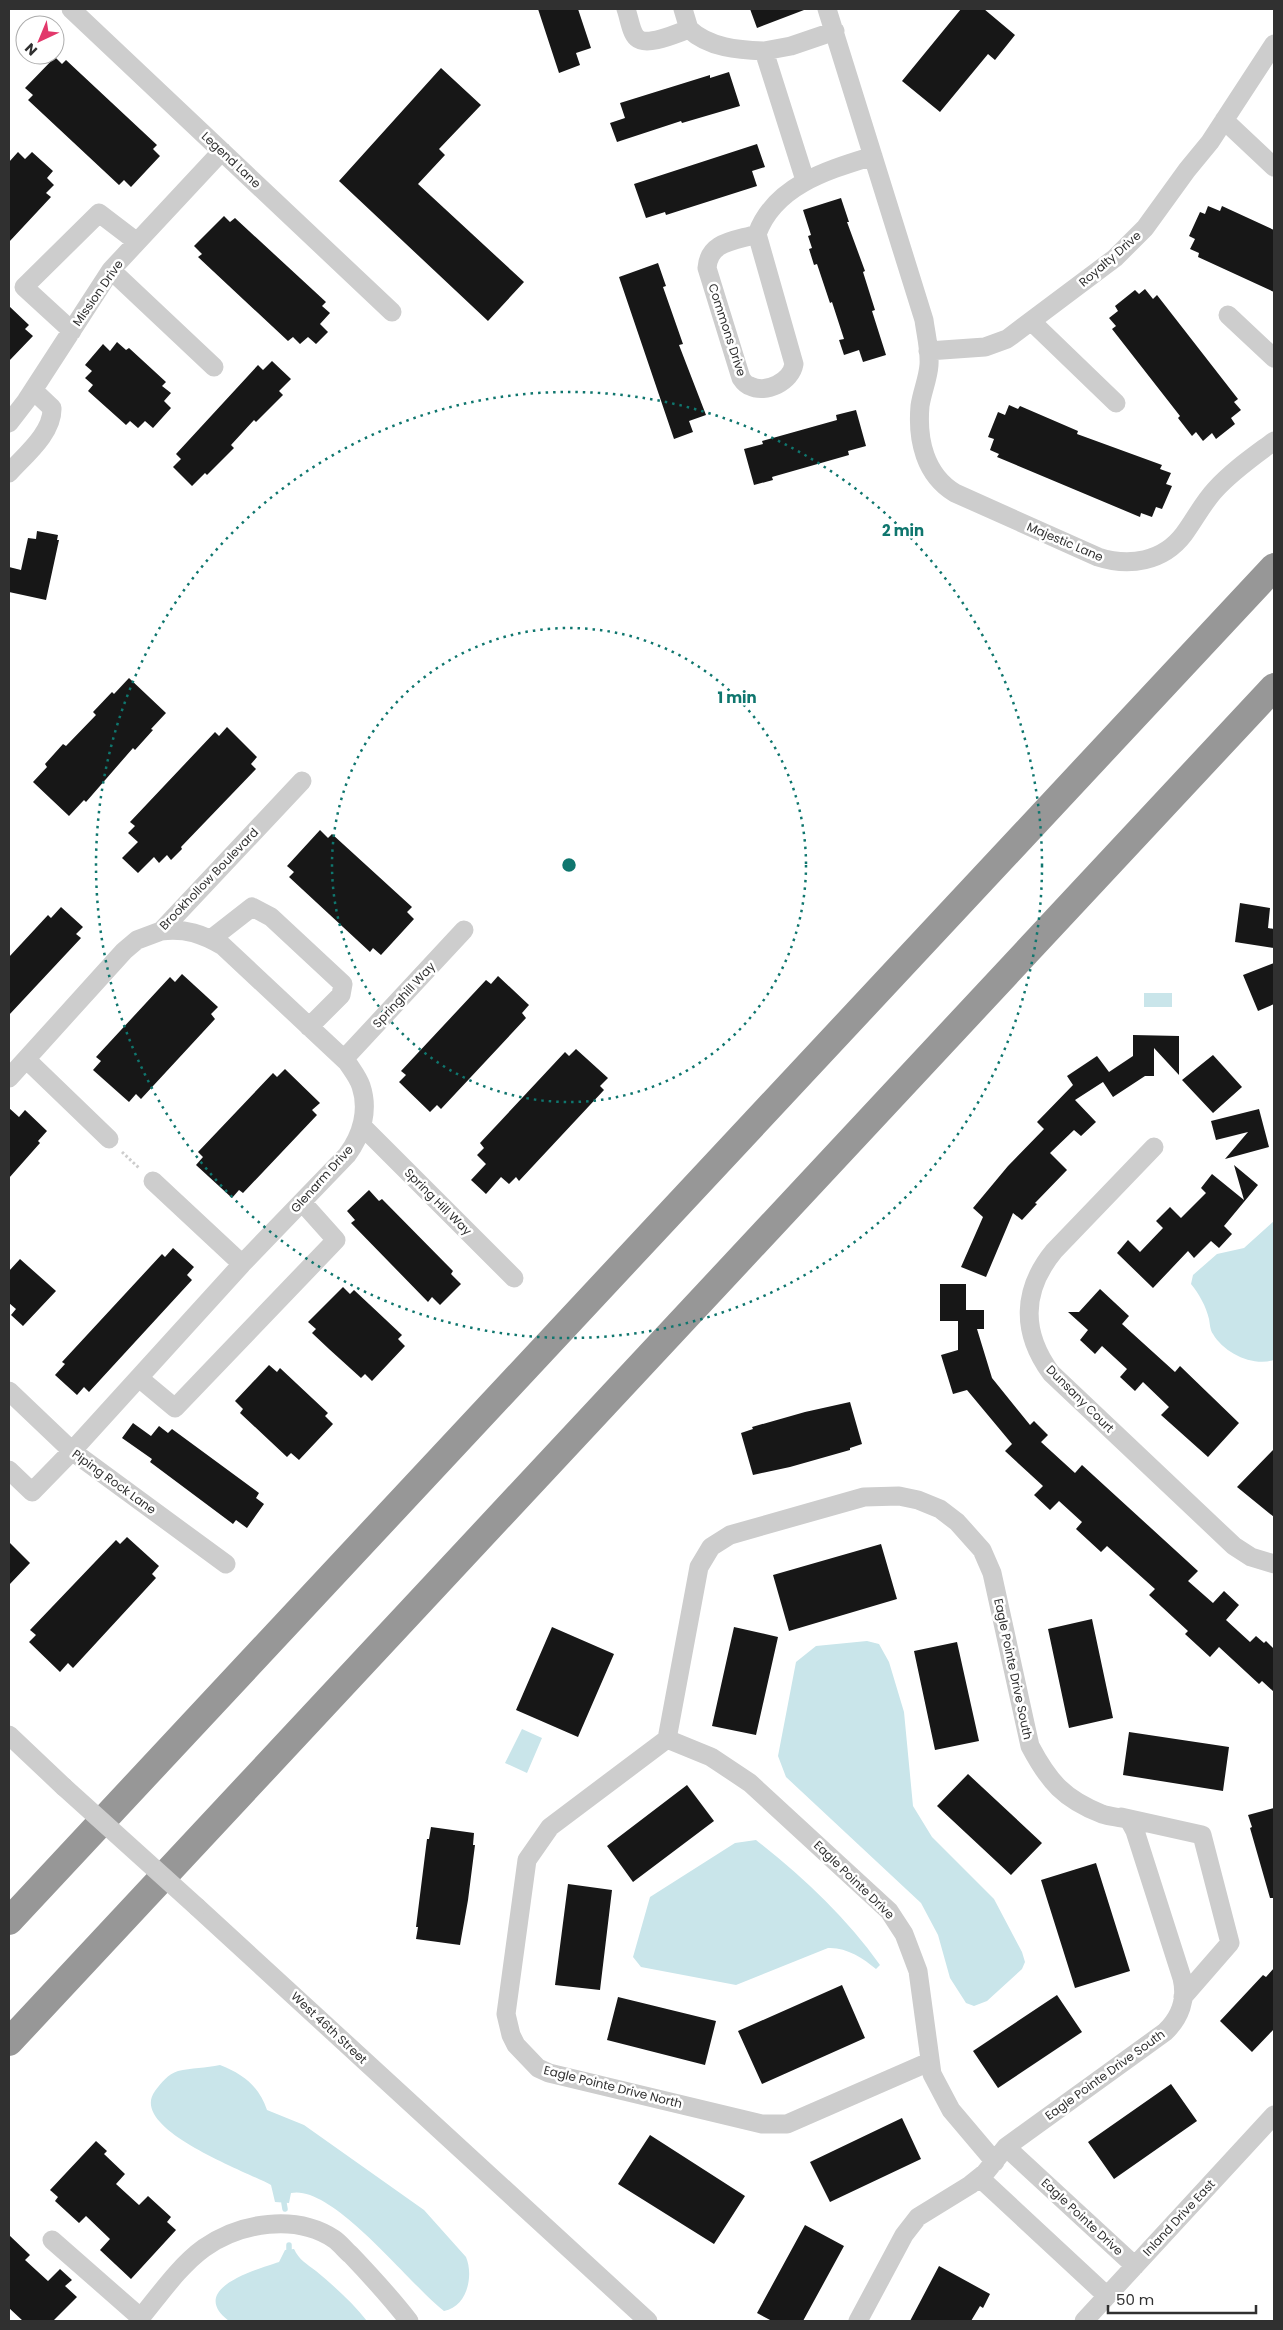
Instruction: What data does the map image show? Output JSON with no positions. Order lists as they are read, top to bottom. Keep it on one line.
{"streets":{"street":["Legend Lane","Royalty Drive","Mission Drive","Commons Drive","Majestic Lane","Brookhollow Boulevard","Springhill Way","Glenarm Drive","Spring Hill Way","Dunsany Court","Piping Rock Lane","Eagle Pointe Drive South","Eagle Pointe Drive","West 46th Street","Eagle Pointe Drive North","Inland Drive East"]},"crossings":[["Legend Lane","Mission Drive"],["Royalty Drive","Majestic Lane"],["Brookhollow Boulevard","Glenarm Drive"],["Springhill Way","Glenarm Drive"],["Glenarm Drive","Spring Hill Way"],["Glenarm Drive","Piping Rock Lane"],["Eagle Pointe Drive South","Eagle Pointe Drive"],["Eagle Pointe Drive South","Eagle Pointe Drive North"],["Eagle Pointe Drive","Eagle Pointe Drive North"],["Eagle Pointe Drive","Inland Drive East"]],"scale_bar":"50 m","north":"bottom left","rings":["2 min","1 min"]}
